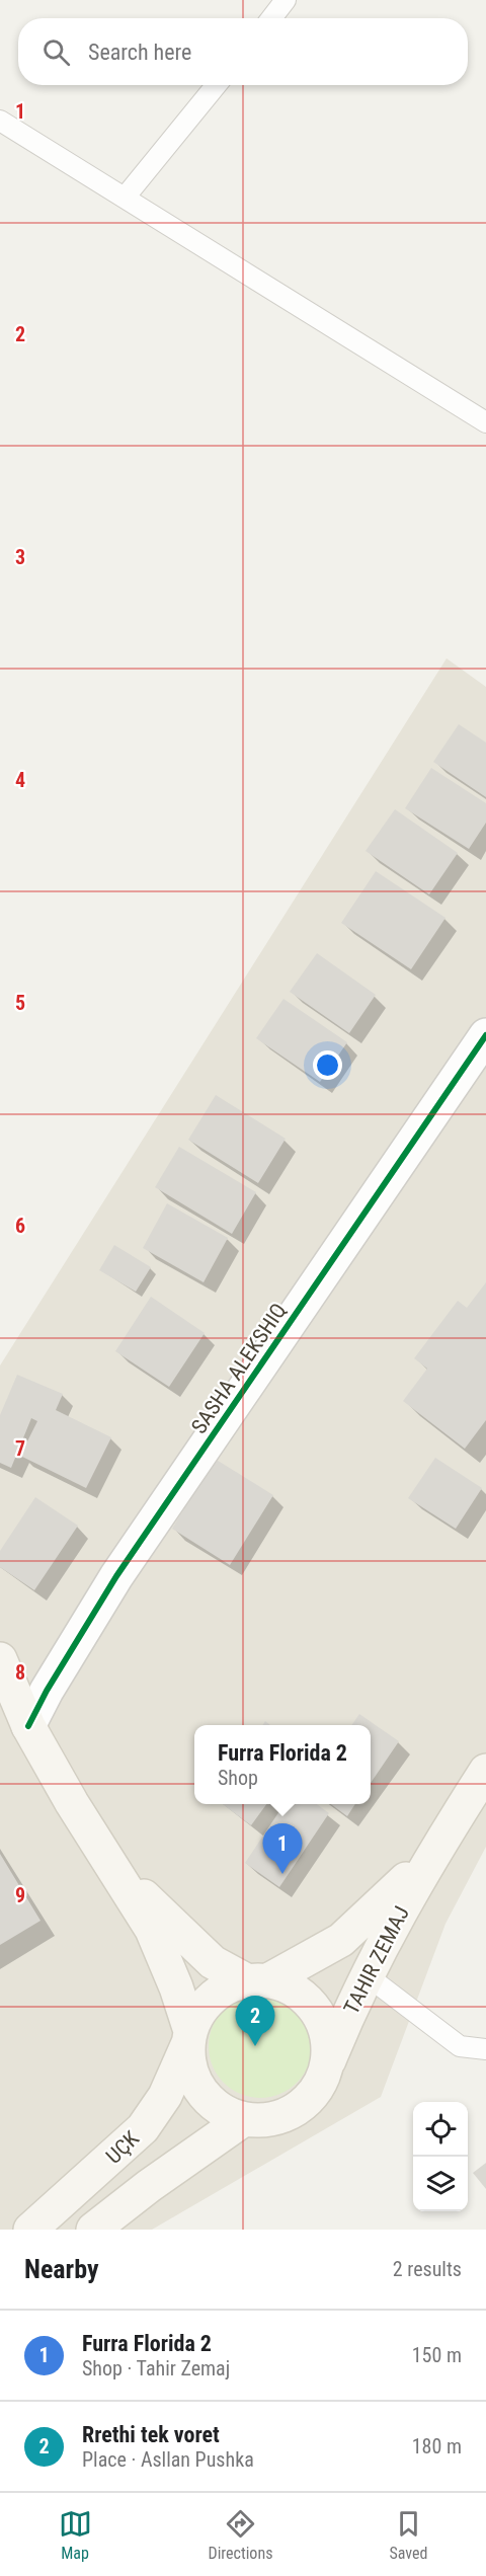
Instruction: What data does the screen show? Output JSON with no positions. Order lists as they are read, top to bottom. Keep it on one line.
{"streets":{"main road":["TAHIR ZEMAJ","UÇK"],"street":["SASHA ALEKSHIQ"]},"crossings":[["TAHIR ZEMAJ","UÇK"]],"page":{"search":"Search here","popup":["Furra Florida 2","Shop"],"pins":["1","2"],"heading":["Nearby","2 results"],"list":[{"mark":"1","name":"Furra Florida 2","note":"Shop · Tahir Zemaj","value":"150 m"},{"mark":"2","name":"Rrethi tek voret","note":"Place · Asllan Pushka","value":"180 m"}],"nav":["Map","Directions","Saved"]},"grid":{"rows":["1","2","3","4","5","6","7","8","9"]}}
